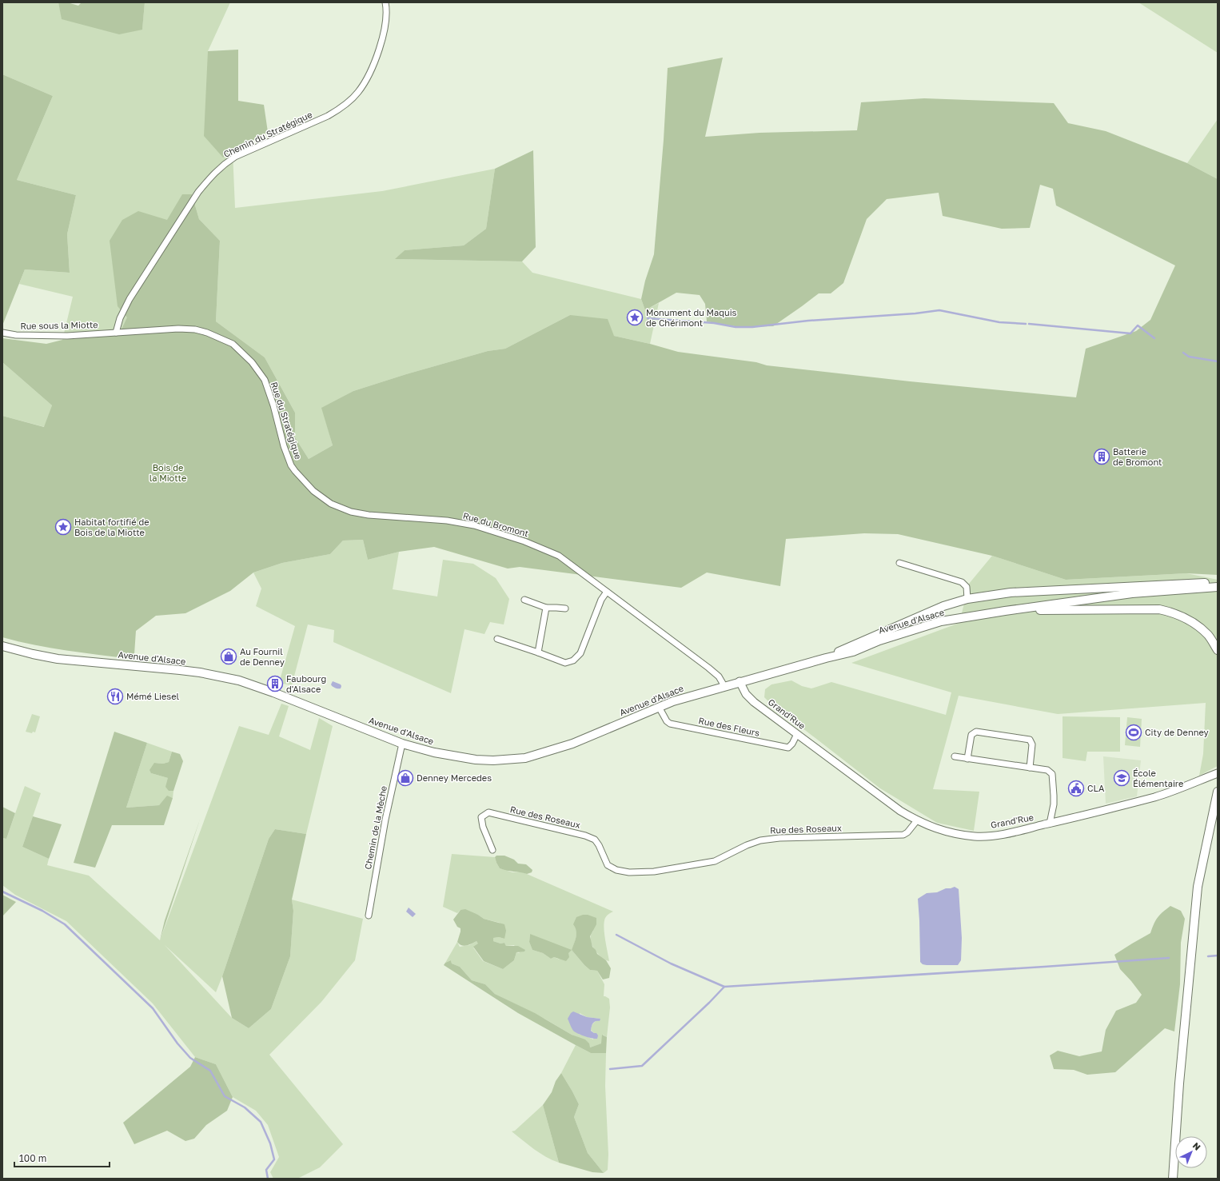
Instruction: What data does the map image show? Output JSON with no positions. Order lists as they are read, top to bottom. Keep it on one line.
{"streets":{"main road":["Avenue d'Alsace"],"street":["Chemin du Stratégique","Rue sous la Miotte","Rue du Stratégique","Rue du Bromont","Grand'Rue","Rue des Fleurs","Rue des Roseaux","Chemin de la Mèche"]},"crossings":[["Chemin du Stratégique","Rue sous la Miotte"],["Chemin du Stratégique","Rue du Stratégique"],["Rue sous la Miotte","Rue du Stratégique"],["Rue du Stratégique","Rue du Bromont"],["Rue du Bromont","Avenue d'Alsace"],["Avenue d'Alsace","Grand'Rue"],["Avenue d'Alsace","Rue des Fleurs"],["Avenue d'Alsace","Chemin de la Mèche"],["Grand'Rue","Rue des Fleurs"],["Grand'Rue","Rue des Roseaux"]],"parks":["Bois de la Miotte"],"places":{"place":["Monument du Maquis de Chérimont","Habitat fortifié de Bois de la Miotte"],"building":["Batterie de Bromont","Faubourg d'Alsace"],"shop":["Au Fournil de Denney","Denney Mercedes"],"restaurant":["Mémé Liesel"],"sports":["City de Denney"],"school or university":["École Élémentaire"],"public building":["CLA"]},"scale_bar":"100 m","north":"top right"}
